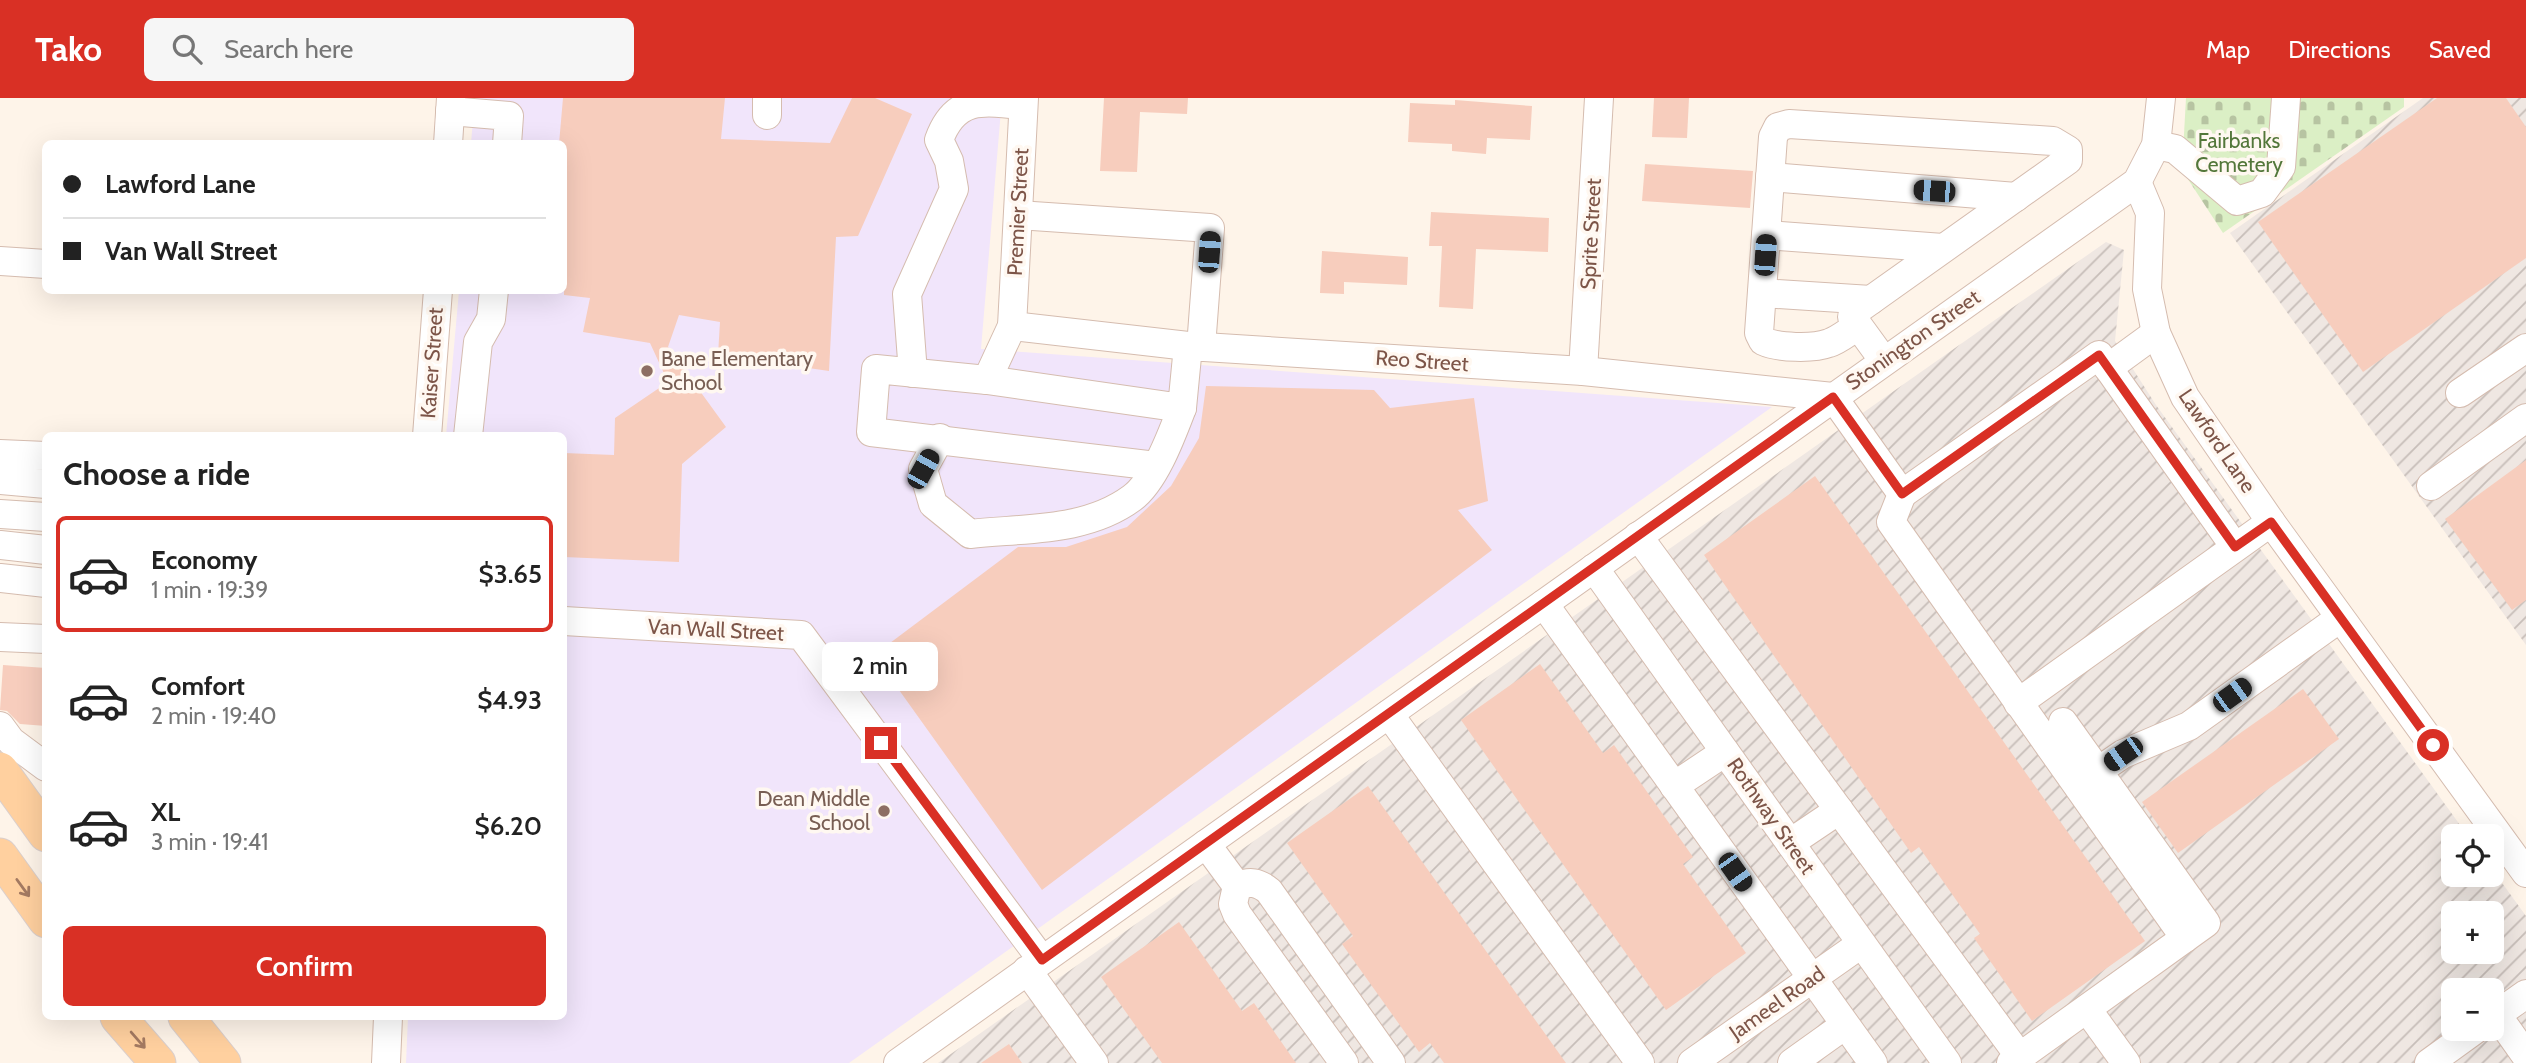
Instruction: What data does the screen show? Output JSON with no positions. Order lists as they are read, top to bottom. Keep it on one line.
{"streets":{"street":["Premier Street","Sprite Street","Stonington Street","Reo Street","Kaiser Street","Lawford Lane","Van Wall Street","Rothway Street","Jameel Road"]},"crossings":[["Premier Street","Reo Street"],["Sprite Street","Reo Street"],["Stonington Street","Reo Street"],["Stonington Street","Lawford Lane"],["Stonington Street","Van Wall Street"],["Stonington Street","Rothway Street"],["Rothway Street","Jameel Road"]],"parks":["Fairbanks Cemetery"],"places":["Bane Elementary School","Dean Middle School"],"page":{"header":"Tako","search":"Search here","nav":["Map","Directions","Saved"],"banner":["Lawford Lane","Van Wall Street"],"heading":"Choose a ride","list":[{"name":"Economy","note":"1 min · 19:39","value":"$3.65"},{"name":"Comfort","note":"2 min · 19:40","value":"$4.93"},{"name":"XL","note":"3 min · 19:41","value":"$6.20"}],"bubble":"2 min","map_buttons":["+","−"],"buttons":"Confirm"}}
